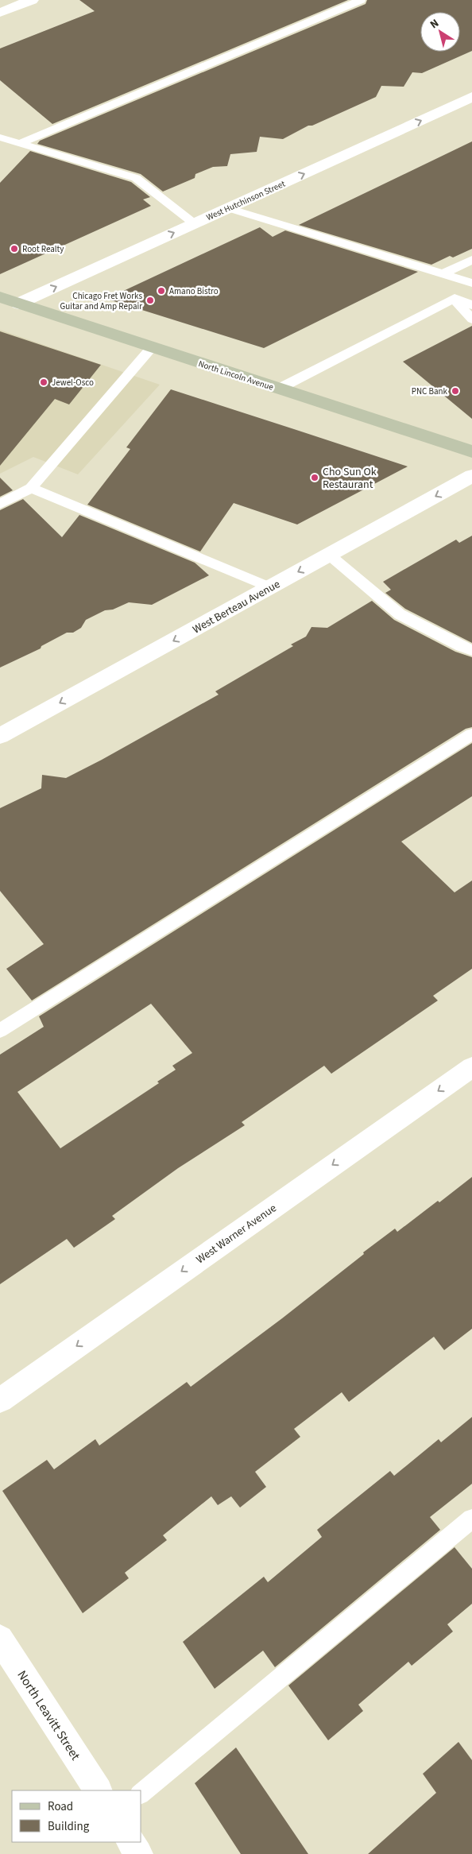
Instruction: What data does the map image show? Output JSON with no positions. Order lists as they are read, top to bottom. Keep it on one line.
{"streets":{"main road":["North Lincoln Avenue"],"street":["West Hutchinson Street","West Berteau Avenue","West Warner Avenue","North Leavitt Street"]},"crossings":[["West Hutchinson Street","North Lincoln Avenue"]],"one_way":["West Hutchinson Street","West Berteau Avenue","West Warner Avenue"],"places":["Root Realty","Amano Bistro","Chicago Fret Works Guitar and Amp Repair","Jewel-Osco","PNC Bank","Cho Sun Ok Restaurant"],"legend":["Road","Building"],"north":"top left"}
